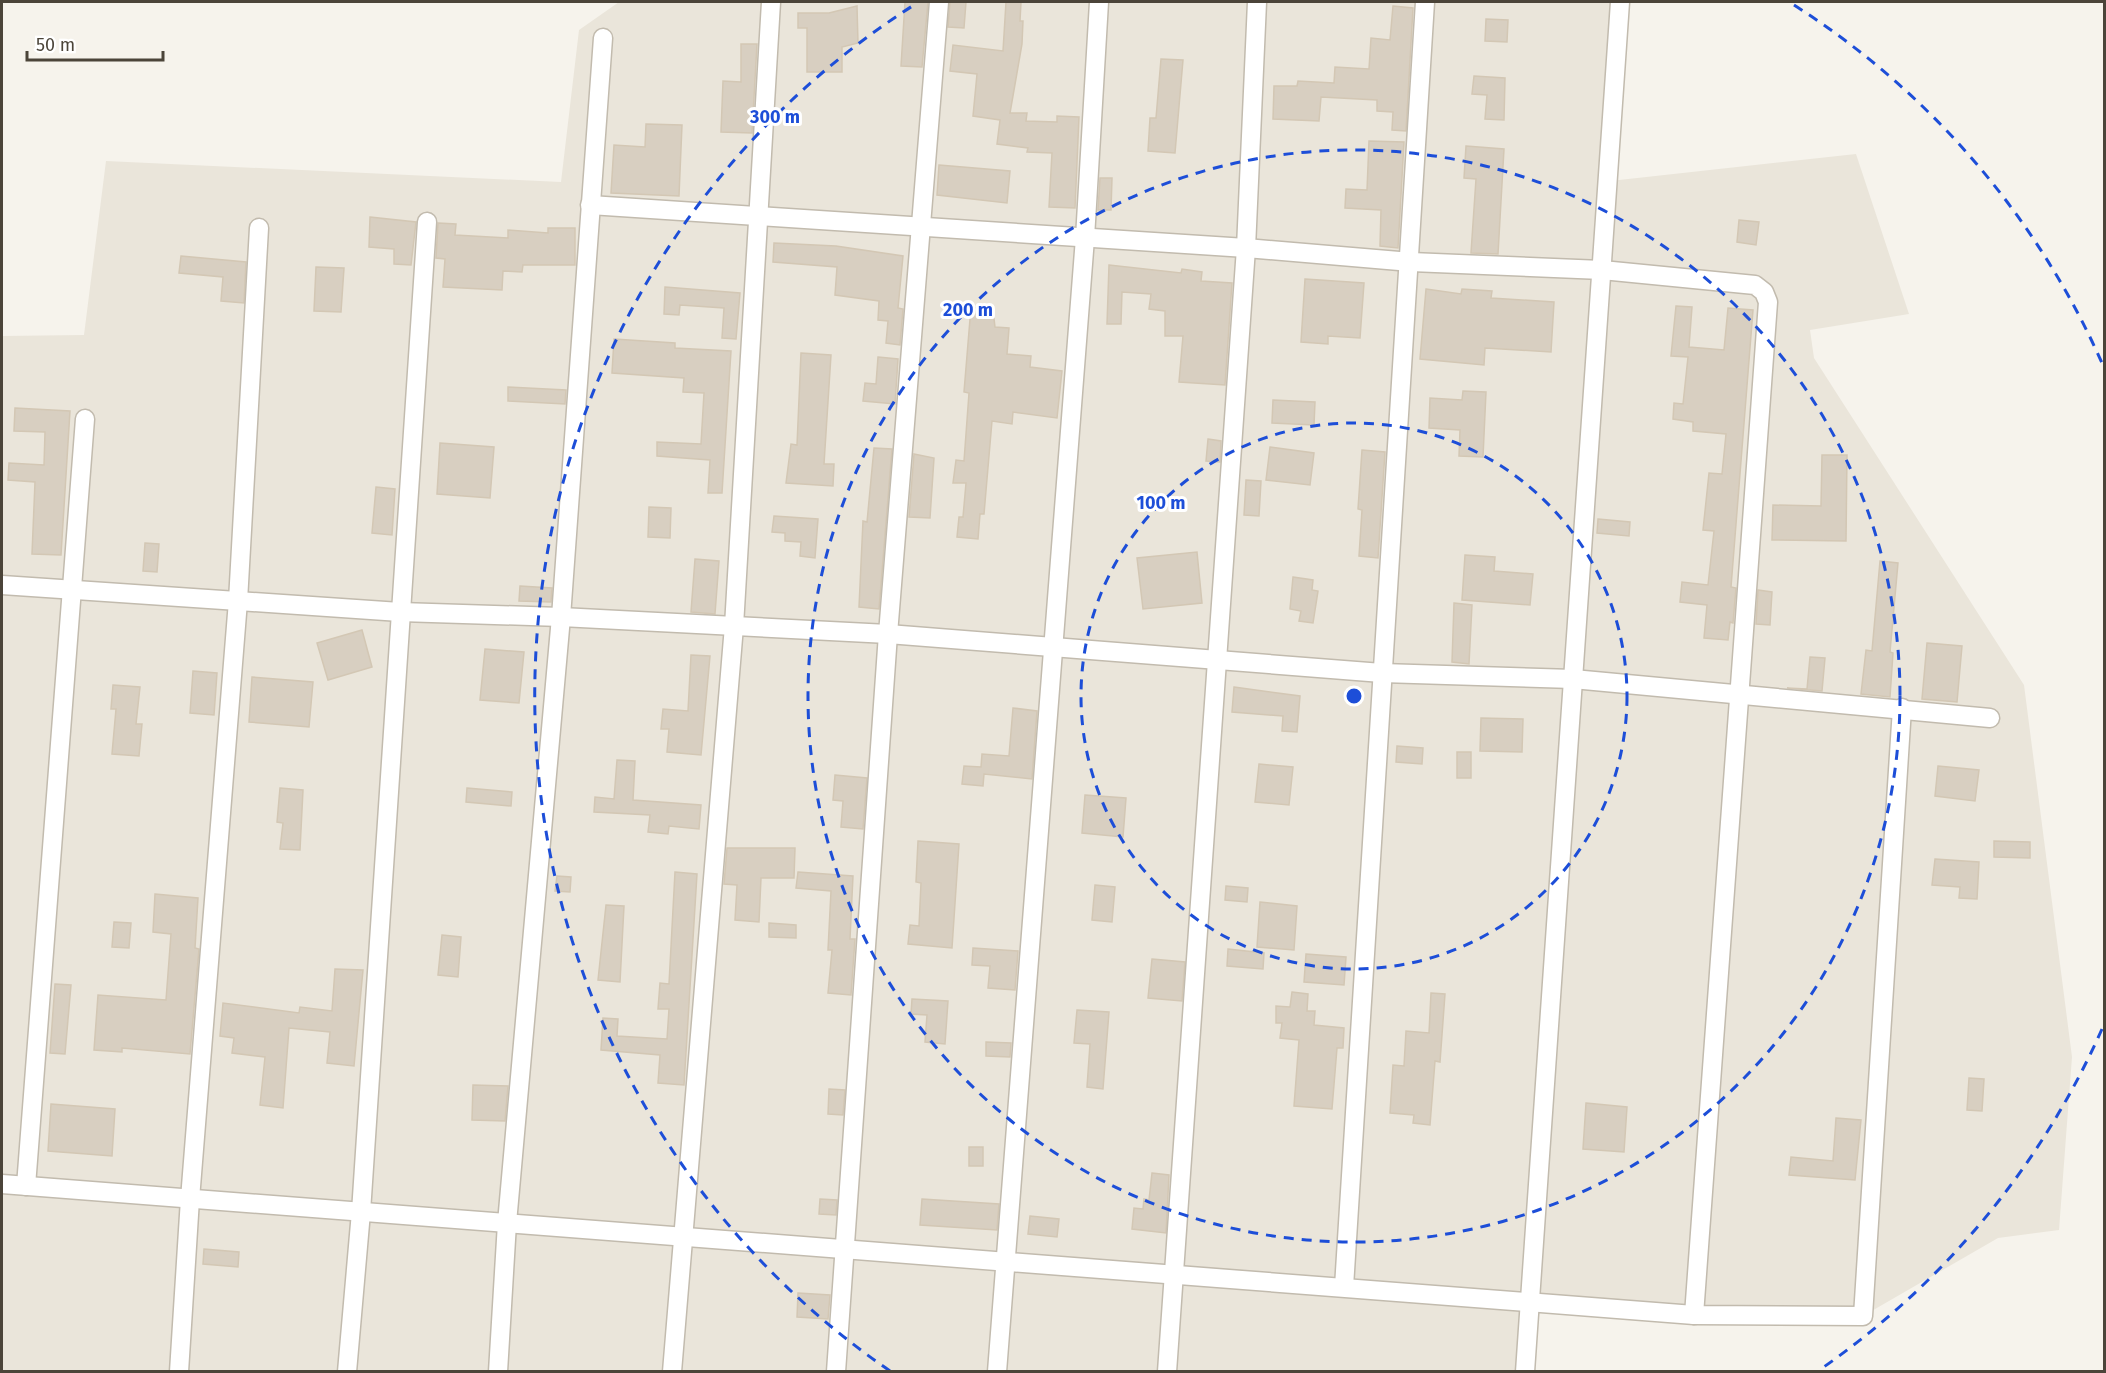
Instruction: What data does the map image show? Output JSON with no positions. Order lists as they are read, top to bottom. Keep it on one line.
{"scale_bar":"50 m","rings":["300 m","200 m","100 m"]}
